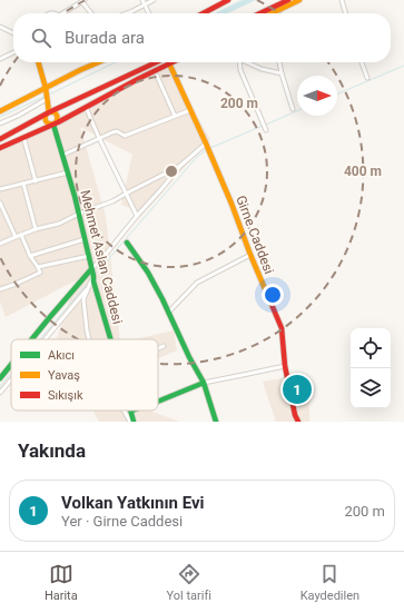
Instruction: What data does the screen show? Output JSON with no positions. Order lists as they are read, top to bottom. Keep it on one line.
{"streets":{"street":["Girne Caddesi","Mehmet Aslan Caddesi"]},"legend":["Akıcı","Yavaş","Sıkışık"],"north":"right","page":{"search":"Burada ara","pins":"1","heading":"Yakında","list":[{"mark":"1","name":"Volkan Yatkının Evi","note":"Yer · Girne Caddesi","value":"200 m"}],"nav":["Harita","Yol tarifi","Kaydedilen"]},"rings":["200 m","400 m"]}
